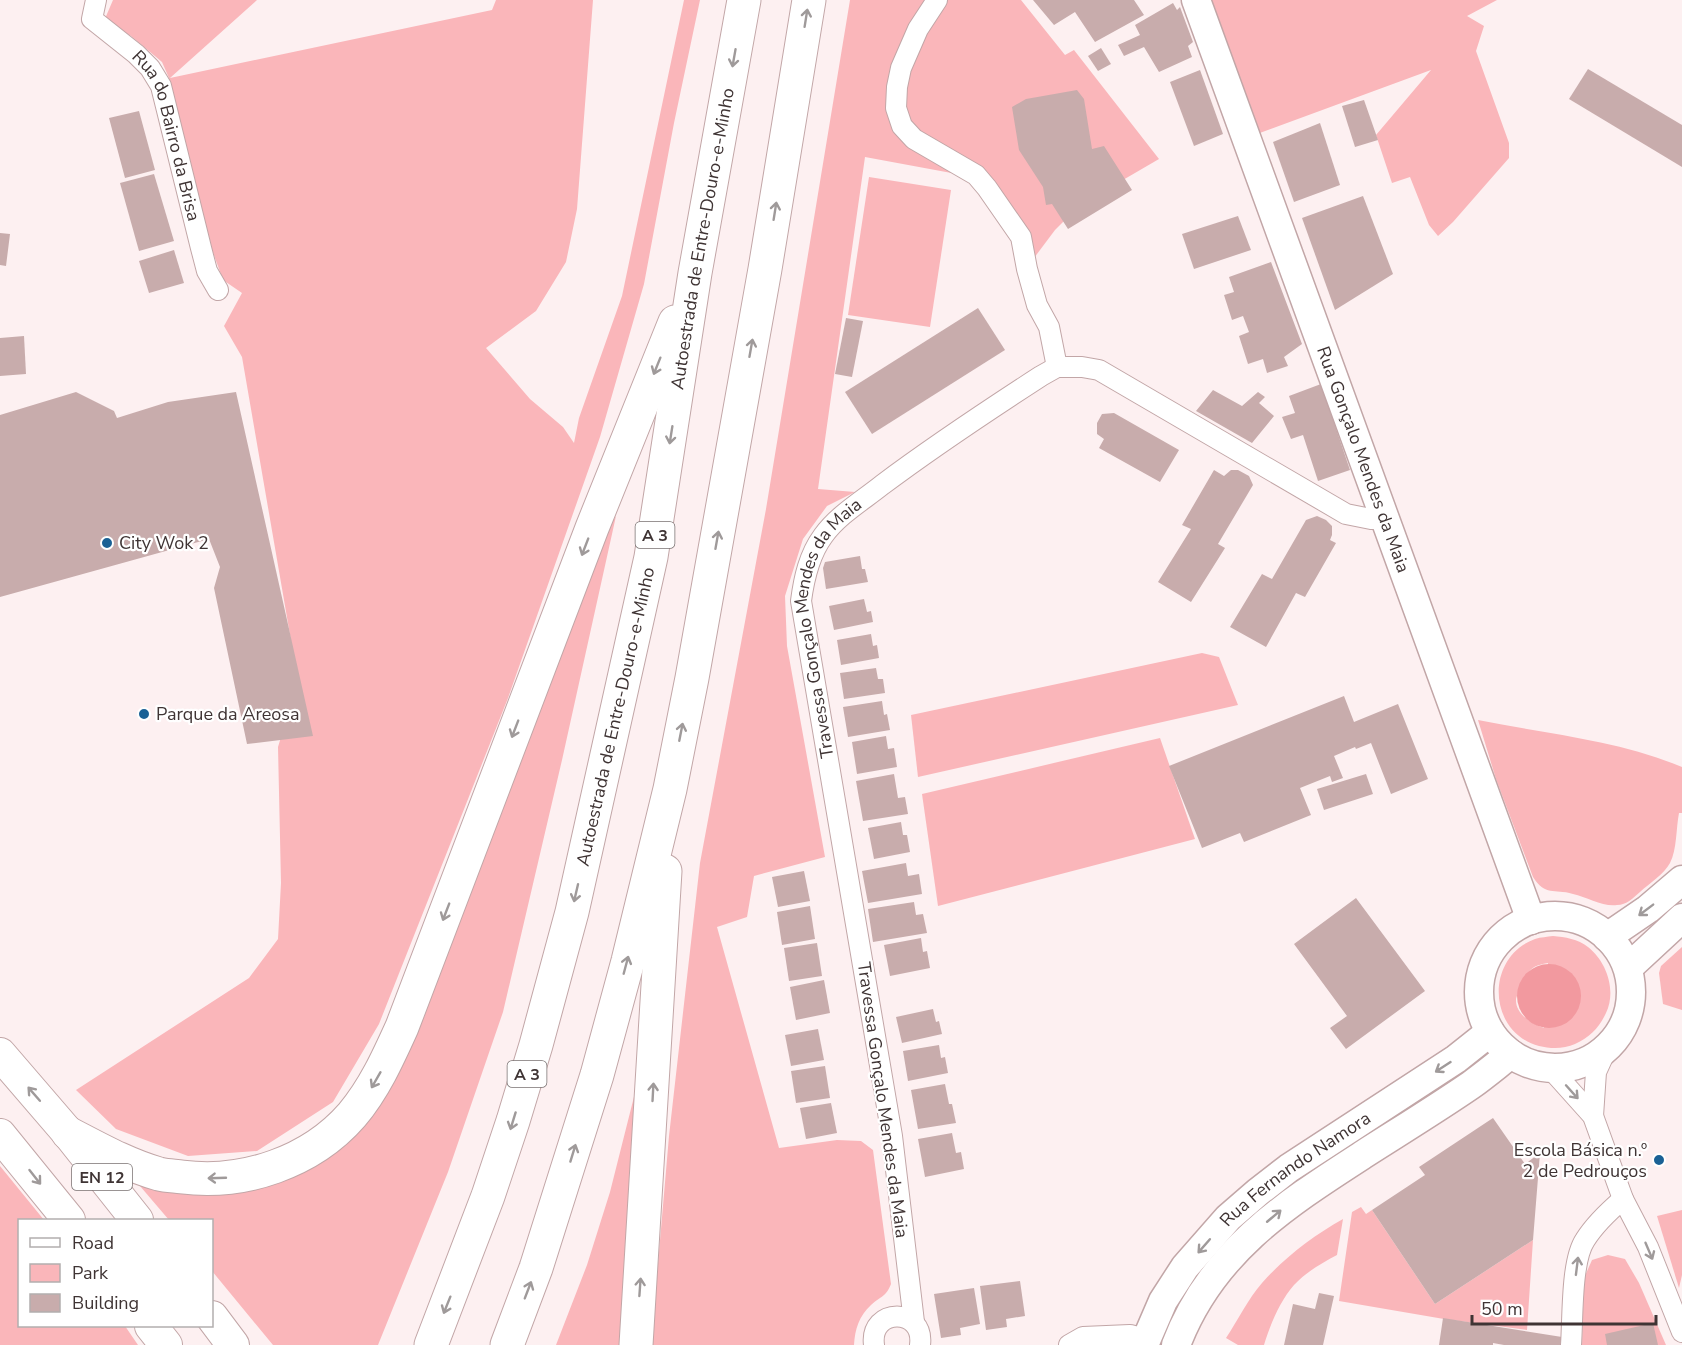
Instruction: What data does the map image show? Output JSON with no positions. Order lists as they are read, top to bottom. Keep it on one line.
{"streets":{"highway":["Autoestrada de Entre-Douro-e-Minho","A 3"],"main road":["Rua Gonçalo Mendes da Maia","Rua Fernando Namora","EN 12"],"street":["Rua do Bairro da Brisa","Travessa Gonçalo Mendes da Maia"]},"crossings":[["Rua Gonçalo Mendes da Maia","Rua Fernando Namora"]],"places":["City Wok 2","Parque da Areosa","Escola Básica n.º 2 de Pedrouços"],"legend":["Road","Park","Building"],"scale_bar":"50 m"}
